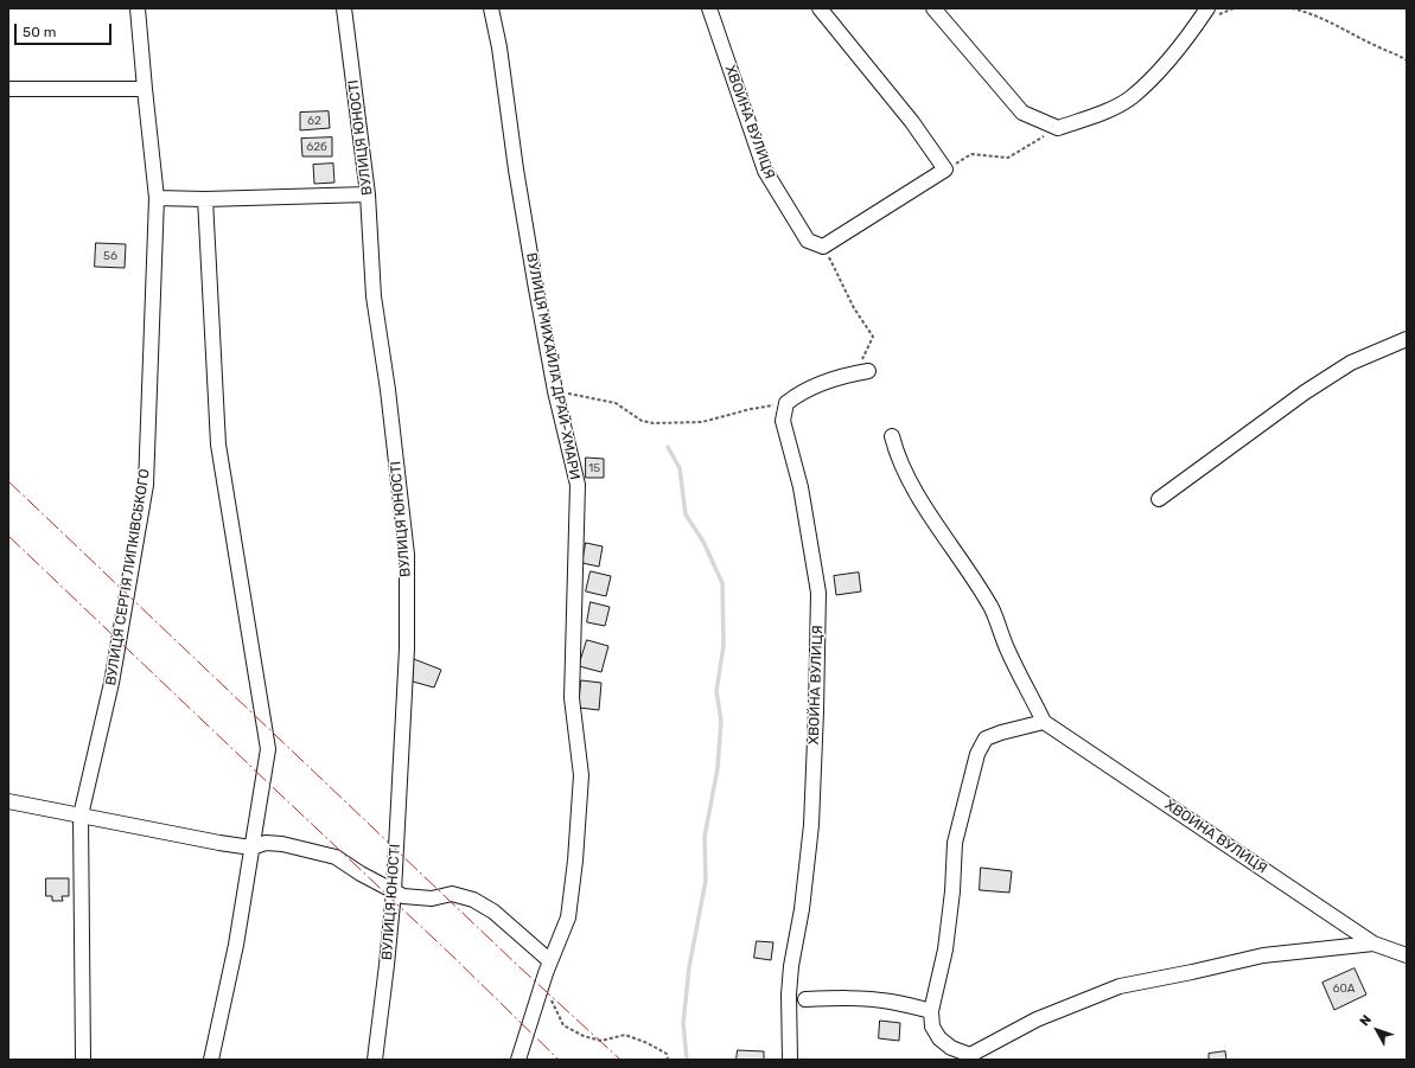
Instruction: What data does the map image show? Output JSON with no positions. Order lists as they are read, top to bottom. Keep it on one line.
{"streets":{"street":["ХВОЙНА ВУЛИЦЯ","ВУЛИЦЯ ЮНОСТІ","ВУЛИЦЯ МИХАЙЛА ДРАЙ-ХМАРИ","ВУЛИЦЯ СЕРГІЯ ЛИПКІВСЬКОГО"]},"house_numbers":["62","62б","56","15","60А"],"scale_bar":"50 m","north":"top left"}
